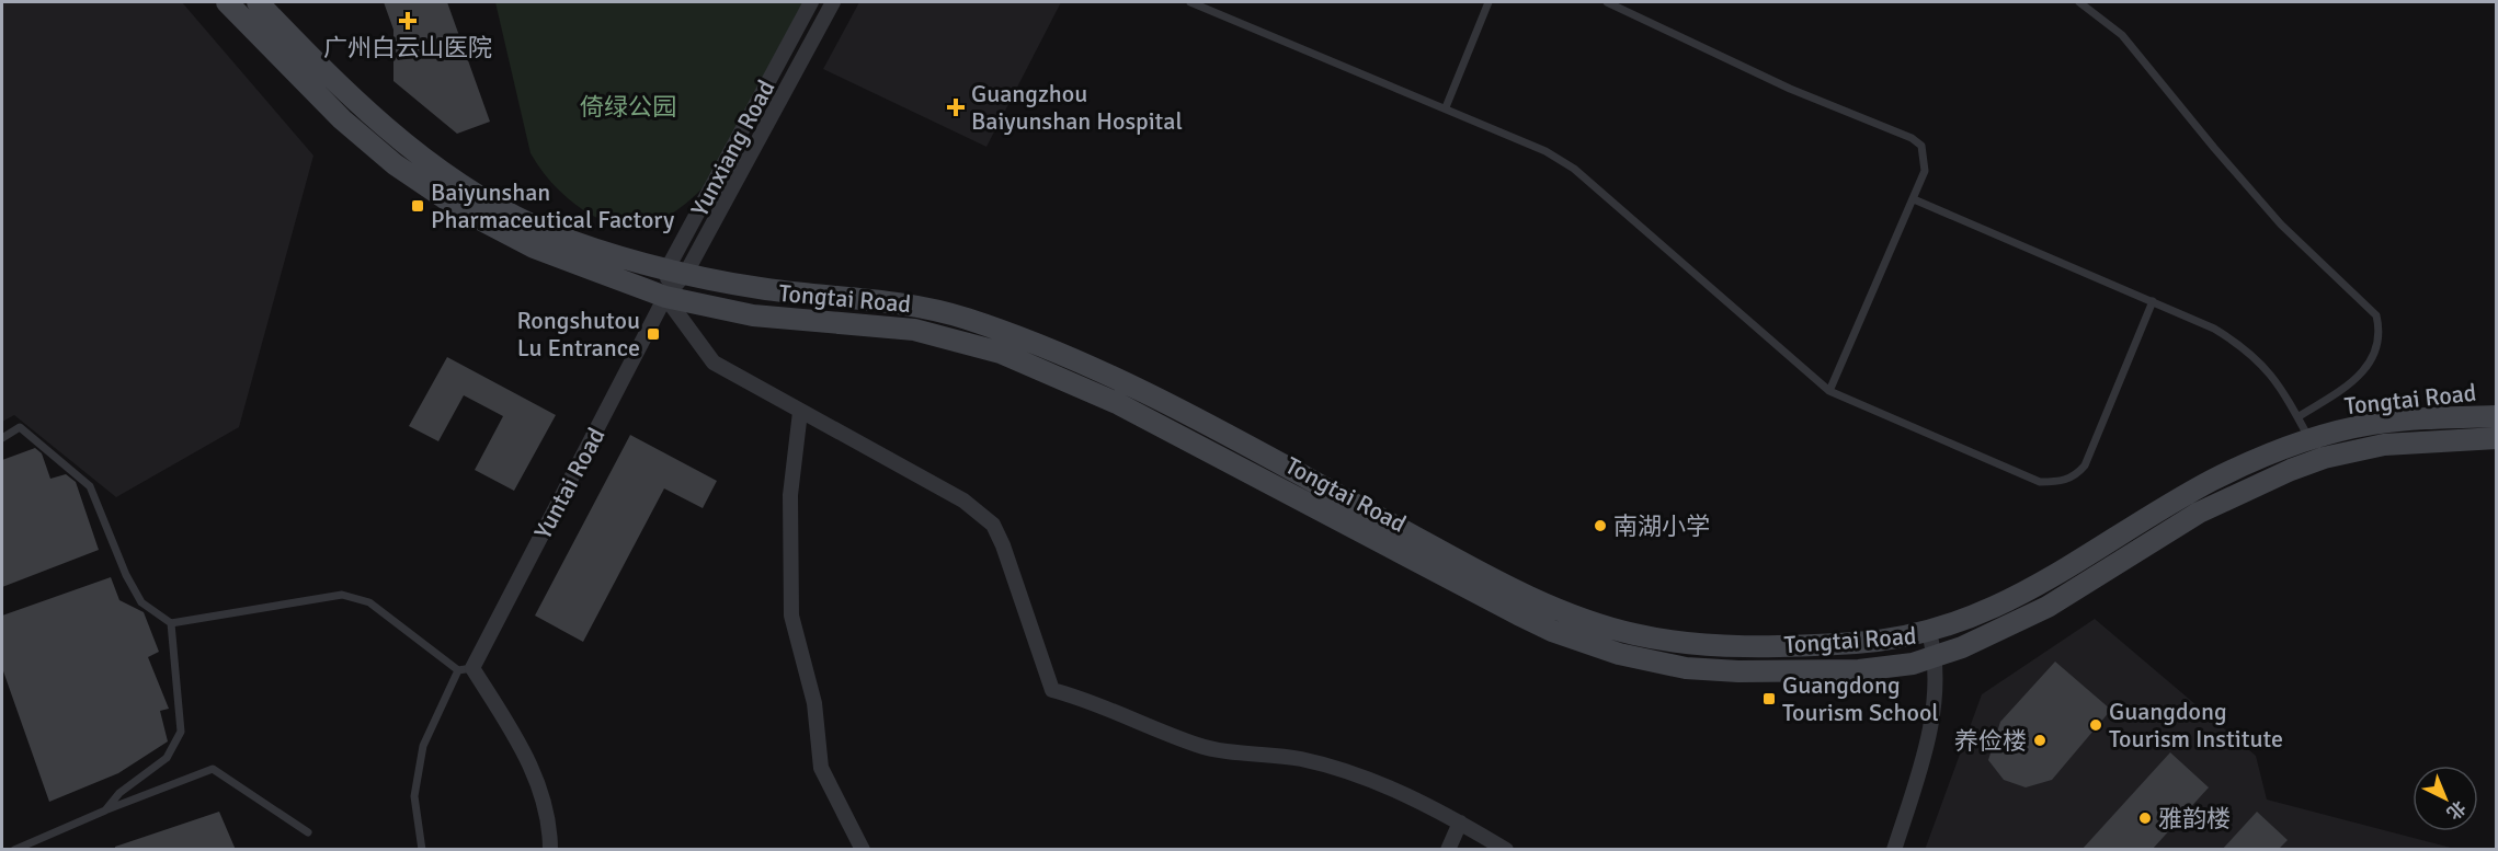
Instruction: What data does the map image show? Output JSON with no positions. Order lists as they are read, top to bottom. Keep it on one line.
{"streets":{"main road":["Tongtai Road"],"street":["Yunxiang Road","Yuntai Road"]},"crossings":[["Yunxiang Road","Tongtai Road"],["Yunxiang Road","Yuntai Road"],["Tongtai Road","Yuntai Road"]],"parks":["倚绿公园"],"places":{"health":["广州白云山医院","Guangzhou Baiyunshan Hospital"],"transit":["Baiyunshan Pharmaceutical Factory","Rongshutou Lu Entrance","Guangdong Tourism School"],"other":["南湖小学","Guangdong Tourism Institute","养俭楼","雅韵楼"]},"north":"bottom right"}
